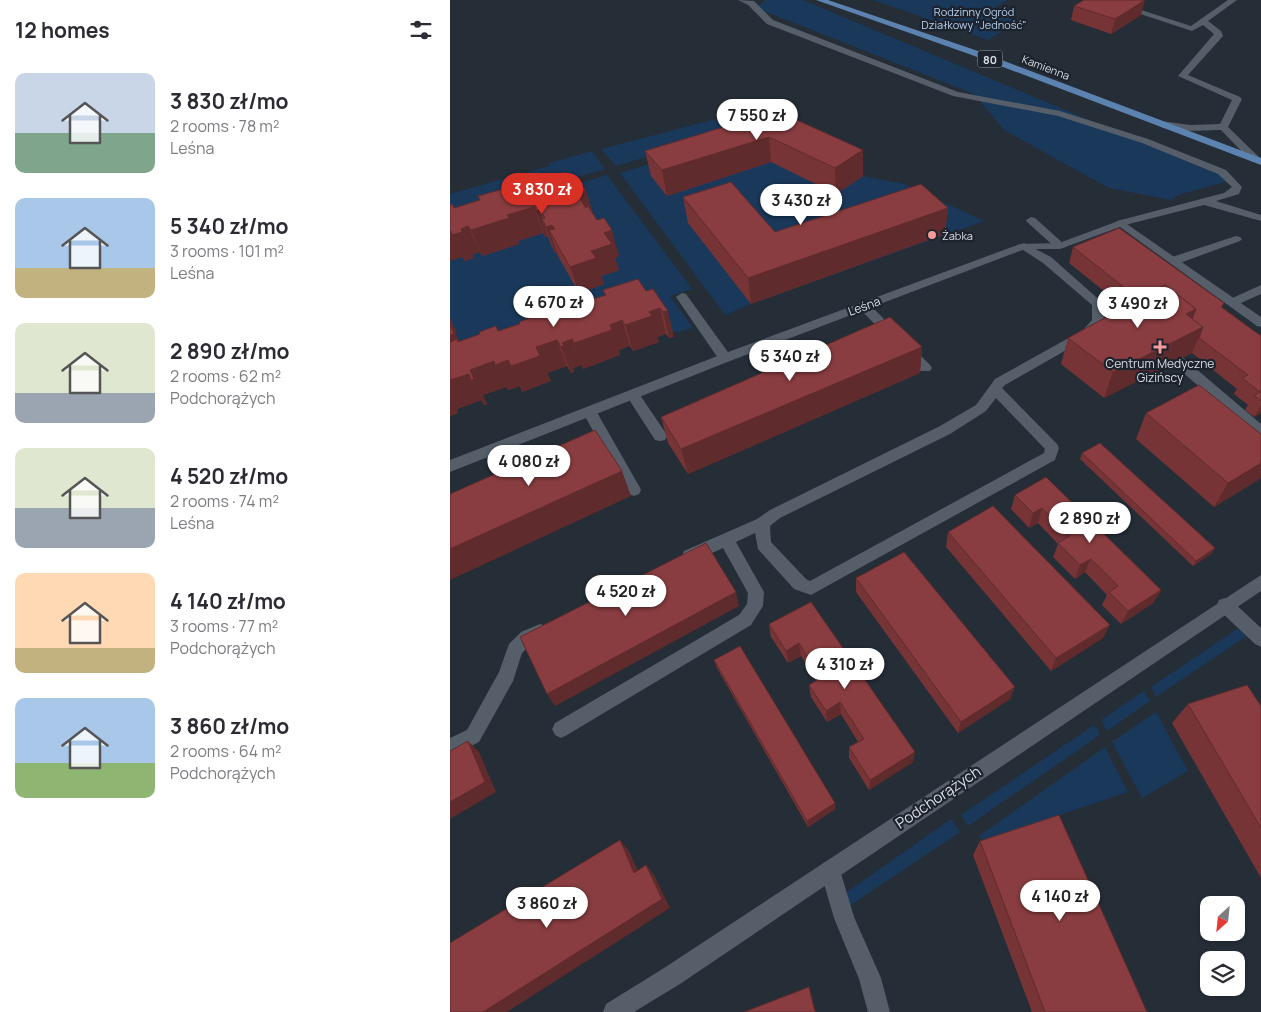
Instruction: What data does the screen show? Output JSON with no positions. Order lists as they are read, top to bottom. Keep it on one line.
{"streets":{"main road":["80","Kamienna"],"street":["Leśna","Podchorążych"]},"parks":["Rodzinny Ogród Działkowy \"Jedność\""],"places":{"other":["Żabka"],"health":["Centrum Medyczne Gizińscy"]},"north":"bottom left","page":{"heading":"12 homes","list":[{"name":"3 830 zł/mo","note":"2 rooms · 78 m² · Leśna"},{"name":"5 340 zł/mo","note":"3 rooms · 101 m² · Leśna"},{"name":"2 890 zł/mo","note":"2 rooms · 62 m² · Podchorążych"},{"name":"4 520 zł/mo","note":"2 rooms · 74 m² · Leśna"},{"name":"4 140 zł/mo","note":"3 rooms · 77 m² · Podchorążych"},{"name":"3 860 zł/mo","note":"2 rooms · 64 m² · Podchorążych"}],"price":["7 550 zł","3 830 zł","3 430 zł","4 670 zł","3 490 zł","5 340 zł","4 080 zł","2 890 zł","4 520 zł","4 310 zł","4 140 zł","3 860 zł"]}}
